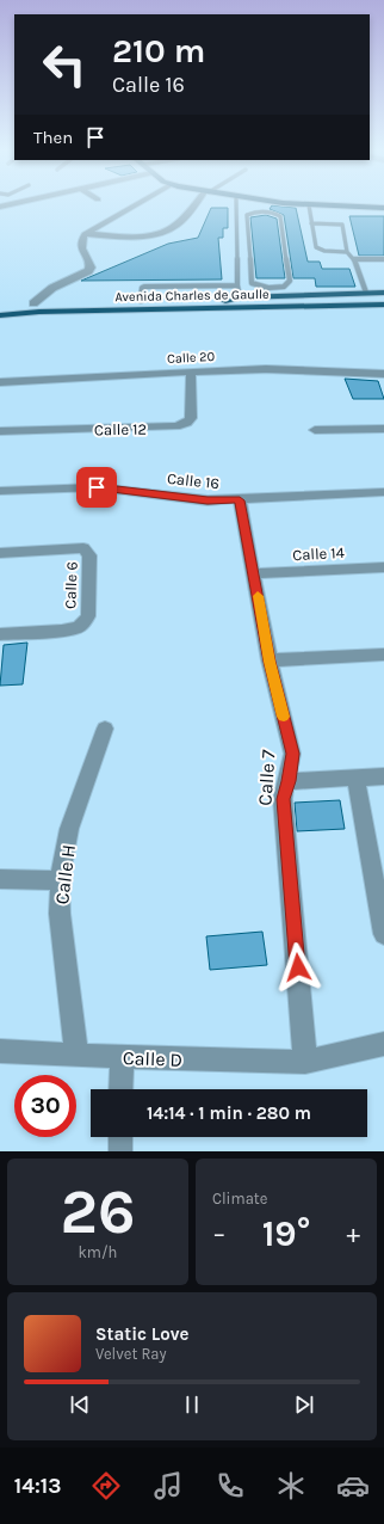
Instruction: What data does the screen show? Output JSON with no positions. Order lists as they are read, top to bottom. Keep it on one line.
{"streets":{"main road":["Avenida Charles de Gaulle"],"street":["Calle 20","Calle 12","Calle 16","Calle 14","Calle 6","Calle 7","Calle H","Calle D"]},"crossings":[["Calle 20","Calle 12"],["Calle 16","Calle 7"],["Calle 14","Calle 7"],["Calle 7","Calle D"],["Calle H","Calle D"]],"page":{"turn":["210 m","Calle 16"],"then":"Then","limit":"30","trip":"14:14 · 1 min · 280 m","tile":[["26","km/h"],"Climate"],"heat":["−","19°","+"],"song":["Static Love","Velvet Ray"],"tabs":"14:13"}}
